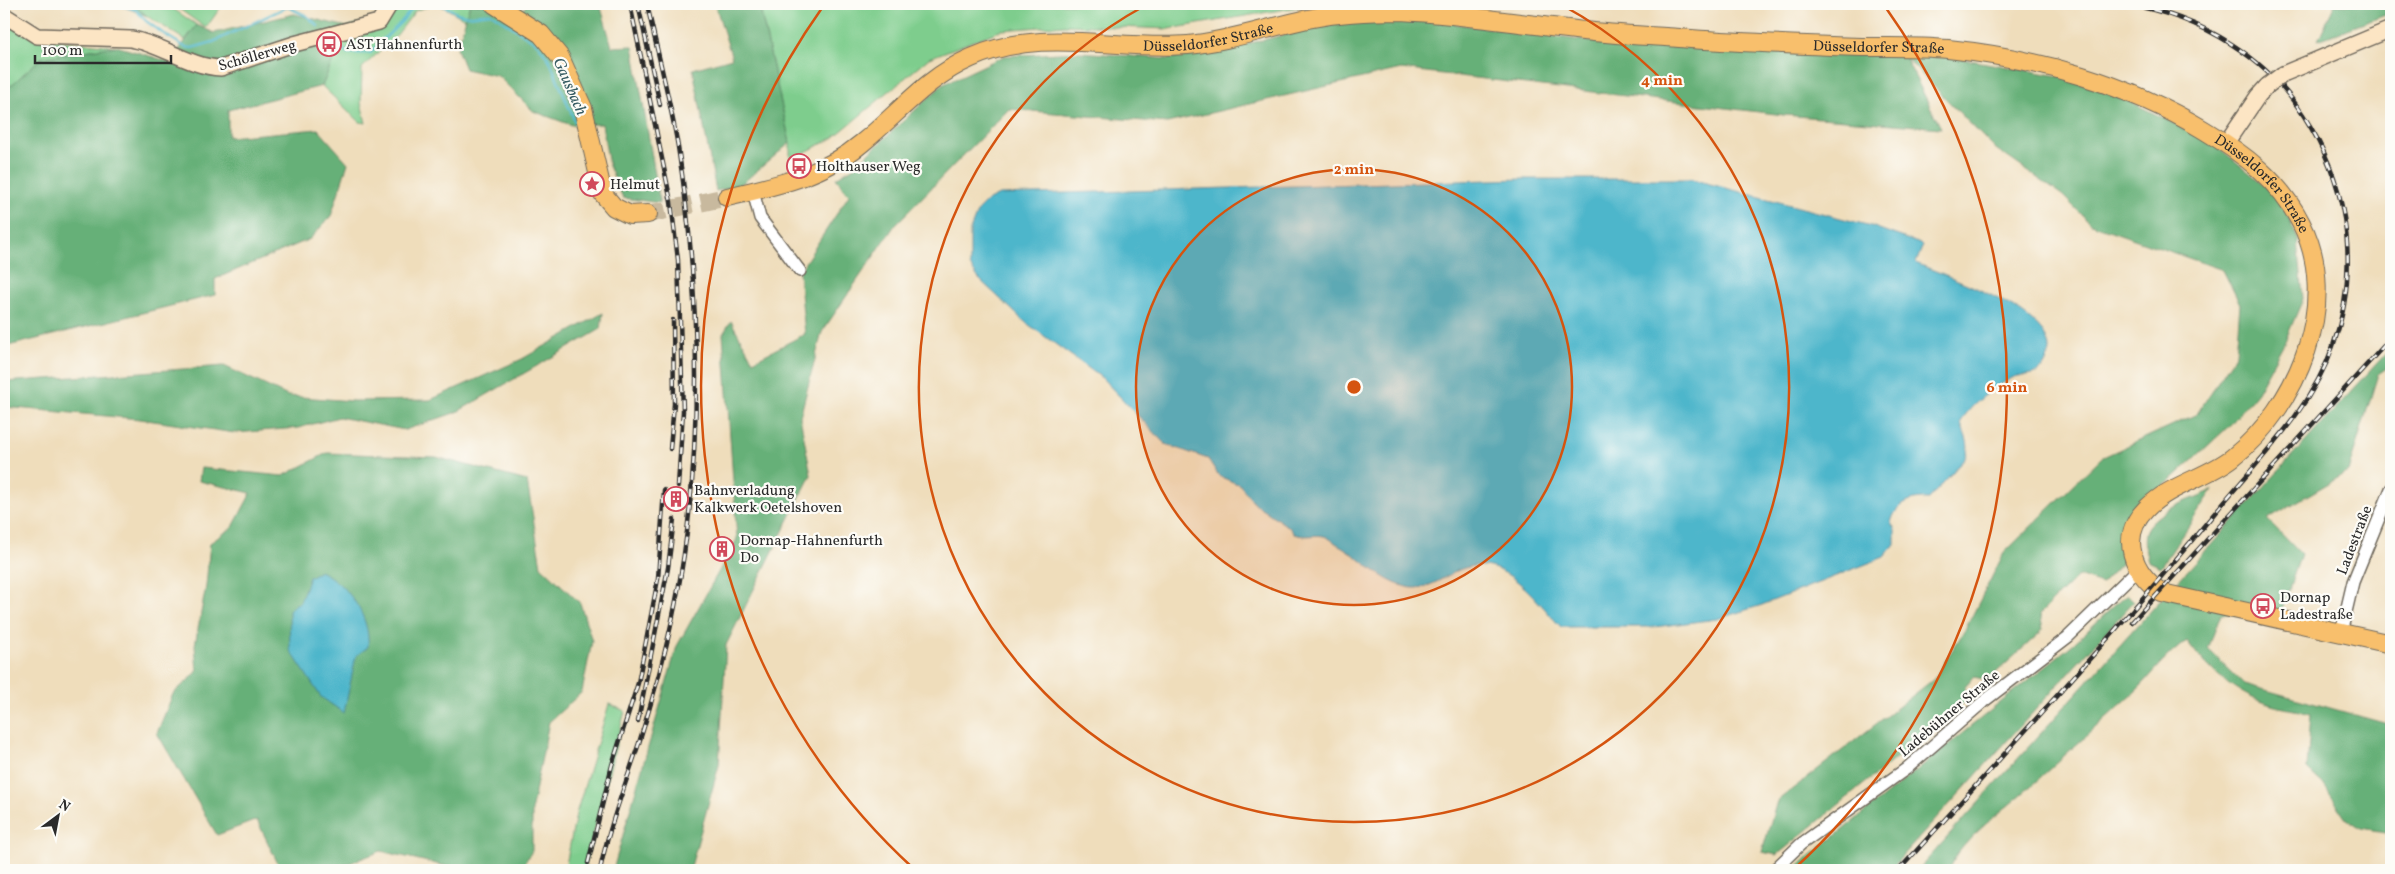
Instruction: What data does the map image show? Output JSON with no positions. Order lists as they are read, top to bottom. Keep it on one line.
{"streets":{"main road":["Düsseldorfer Straße"],"street":["Schöllerweg","Ladestraße","Ladebühner Straße"]},"crossings":[["Düsseldorfer Straße","Ladebühner Straße"]],"water":["Gausbach"],"places":{"bus stop":["AST Hahnenfurth","Holthauser Weg","Dornap Ladestraße"],"place":["Helmut"],"building":["Bahnverladung Kalkwerk Oetelshoven","Dornap-Hahnenfurth Do"]},"scale_bar":"100 m","north":"top right","rings":["4 min","2 min","6 min"]}
